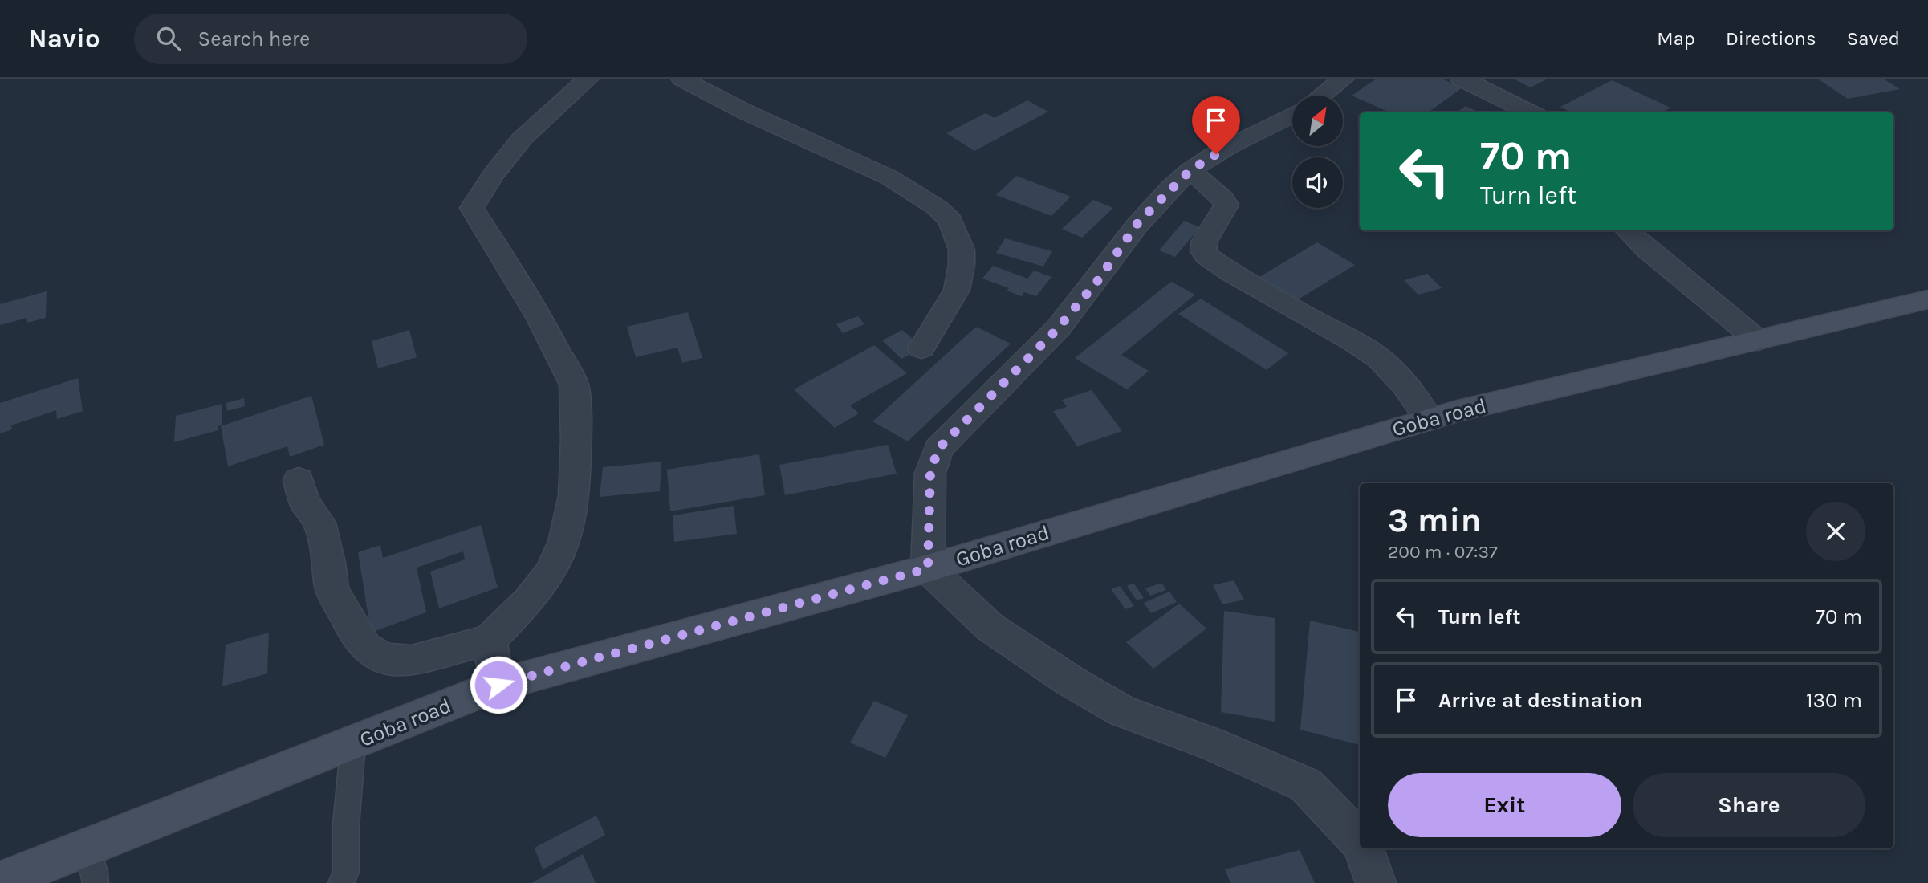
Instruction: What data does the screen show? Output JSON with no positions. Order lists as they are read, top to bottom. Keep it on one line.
{"streets":{"main road":["Goba road"]},"north":"top right","page":{"header":"Navio","search":"Search here","nav":["Map","Directions","Saved"],"turn":["70 m","Turn left"],"heading":["3 min","200 m · 07:37"],"list":[{"name":"Turn left","value":"70 m"},{"name":"Arrive at destination","value":"130 m"}],"buttons":["Exit","Share"]}}
